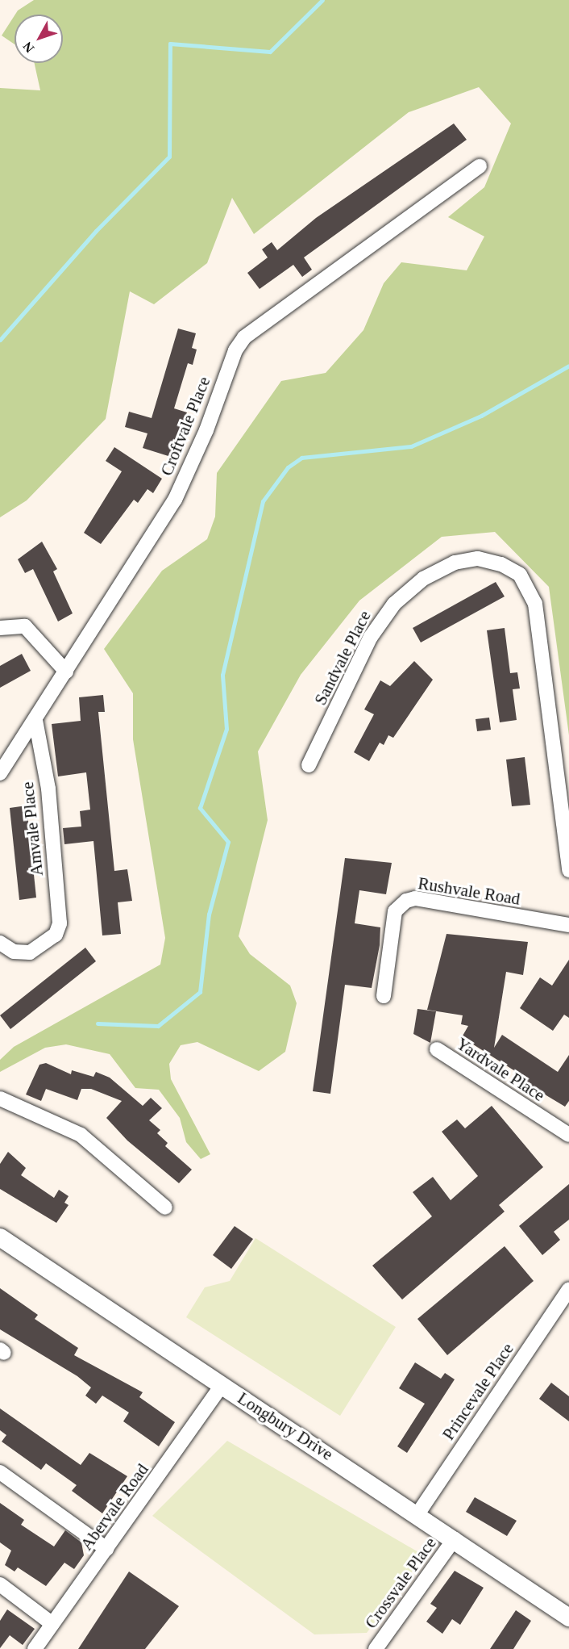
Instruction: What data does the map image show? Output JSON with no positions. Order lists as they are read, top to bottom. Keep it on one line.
{"streets":{"street":["Croftvale Place","Sandvale Place","Amvale Place","Rushvale Road","Yardvale Place","Princevale Place","Longbury Drive","Abervale Road","Crossvale Place"]},"crossings":[["Croftvale Place","Amvale Place"],["Princevale Place","Longbury Drive"],["Longbury Drive","Abervale Road"],["Longbury Drive","Crossvale Place"]],"north":"bottom left"}
